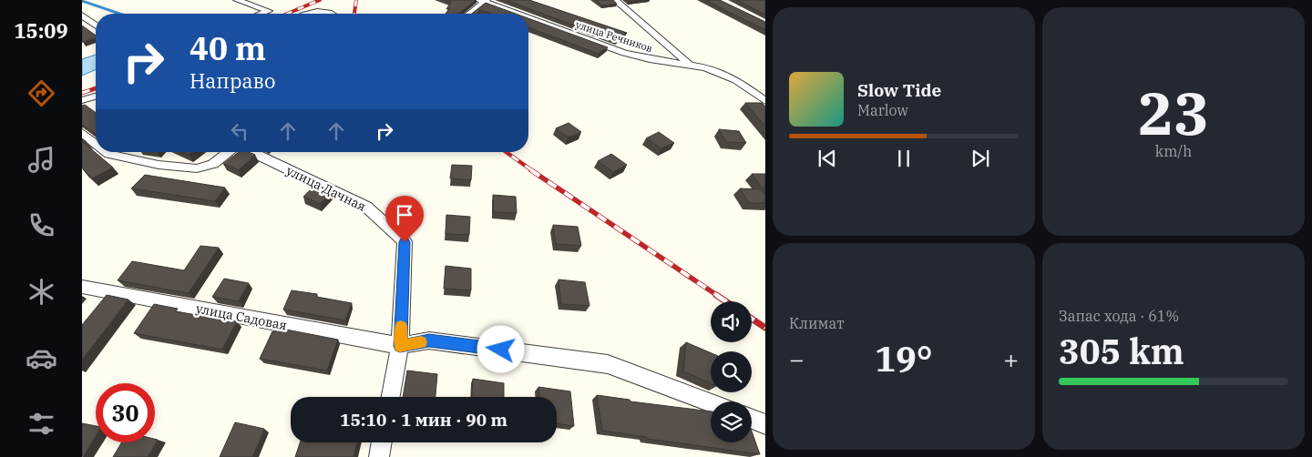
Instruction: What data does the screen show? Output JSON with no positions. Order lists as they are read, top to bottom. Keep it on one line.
{"streets":{"street":["улица Речников","улица Дачная","улица Садовая"]},"crossings":[["улица Дачная","улица Садовая"]],"page":{"tabs":"15:09","tile":[["23","km/h"],"Климат",["Запас хода · 61%","305 km"]],"turn":["40 m","Направо"],"song":["Slow Tide","Marlow"],"heat":["−","19°","+"],"limit":"30","trip":"15:10 · 1 мин · 90 m"}}
